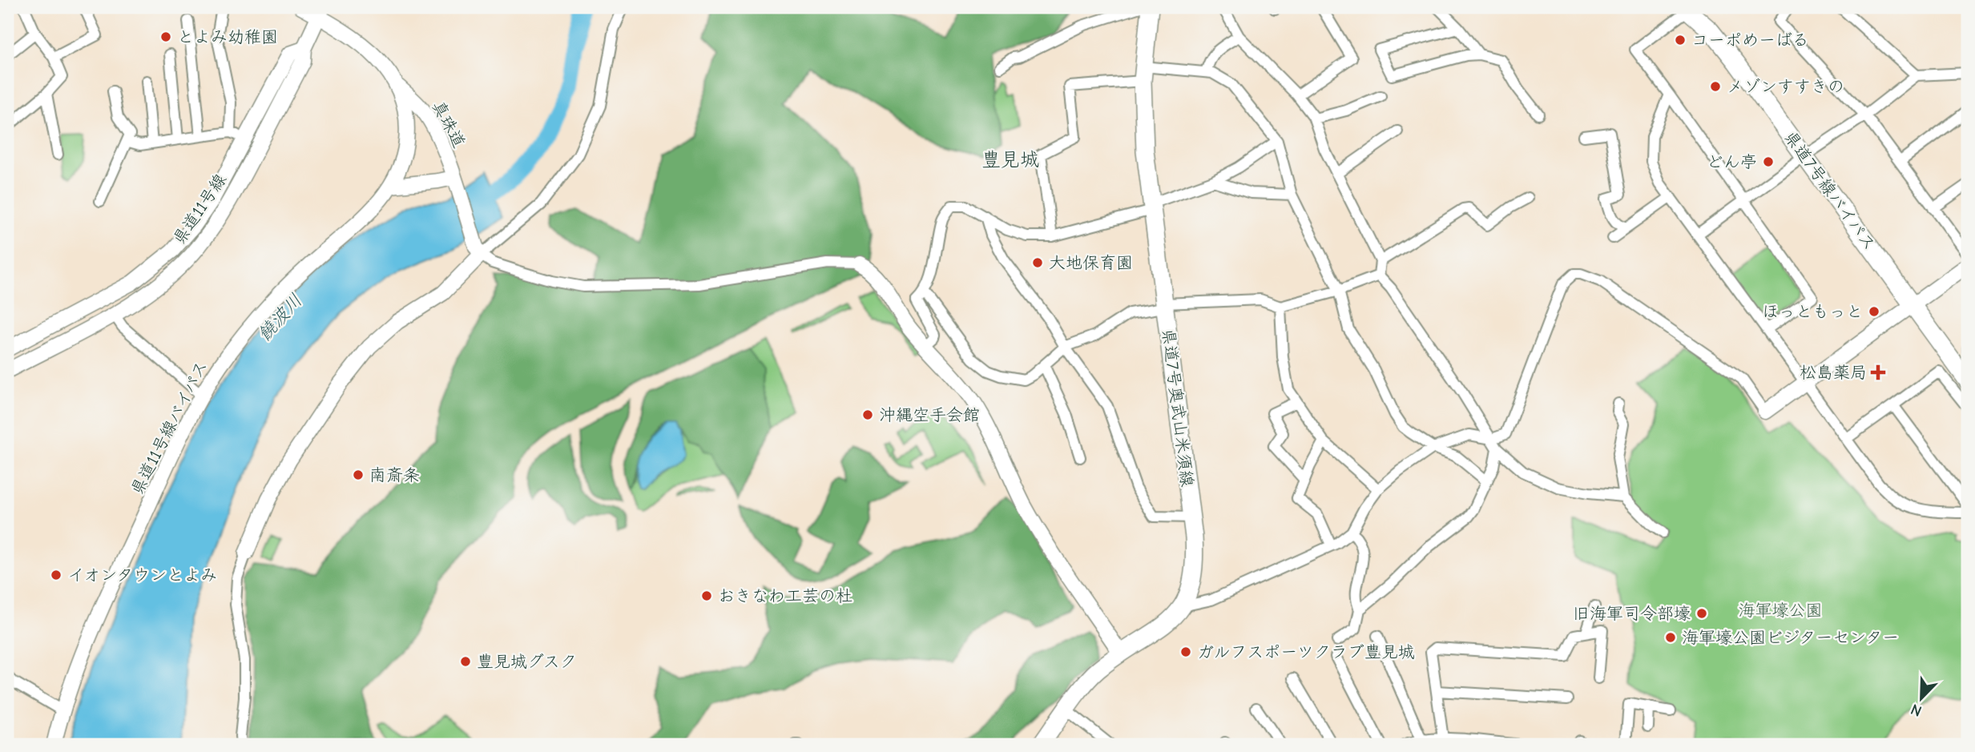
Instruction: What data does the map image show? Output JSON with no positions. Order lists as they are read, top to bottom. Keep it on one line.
{"streets":{"main road":["真珠道","県道7号線バイパス","県道11号線","県道7号奥武山米須線","県道11号線バイパス"]},"crossings":[["真珠道","県道11号線バイパス"],["県道11号線","県道11号線バイパス"]],"districts":["豊見城"],"water":["饒波川"],"parks":["海軍壕公園"],"places":{"other":["とよみ幼稚園","コーポめーばる","メゾンすすきの","どん亭","大地保育園","ほっともっと","沖縄空手会館","南斎条","イオンタウンとよみ","おきなわ工芸の杜","旧海軍司令部壕","海軍壕公園ビジターセンター","ガルフスポーツクラブ豊見城","豊見城グスク"],"health":["松島薬局"]},"north":"bottom left"}
